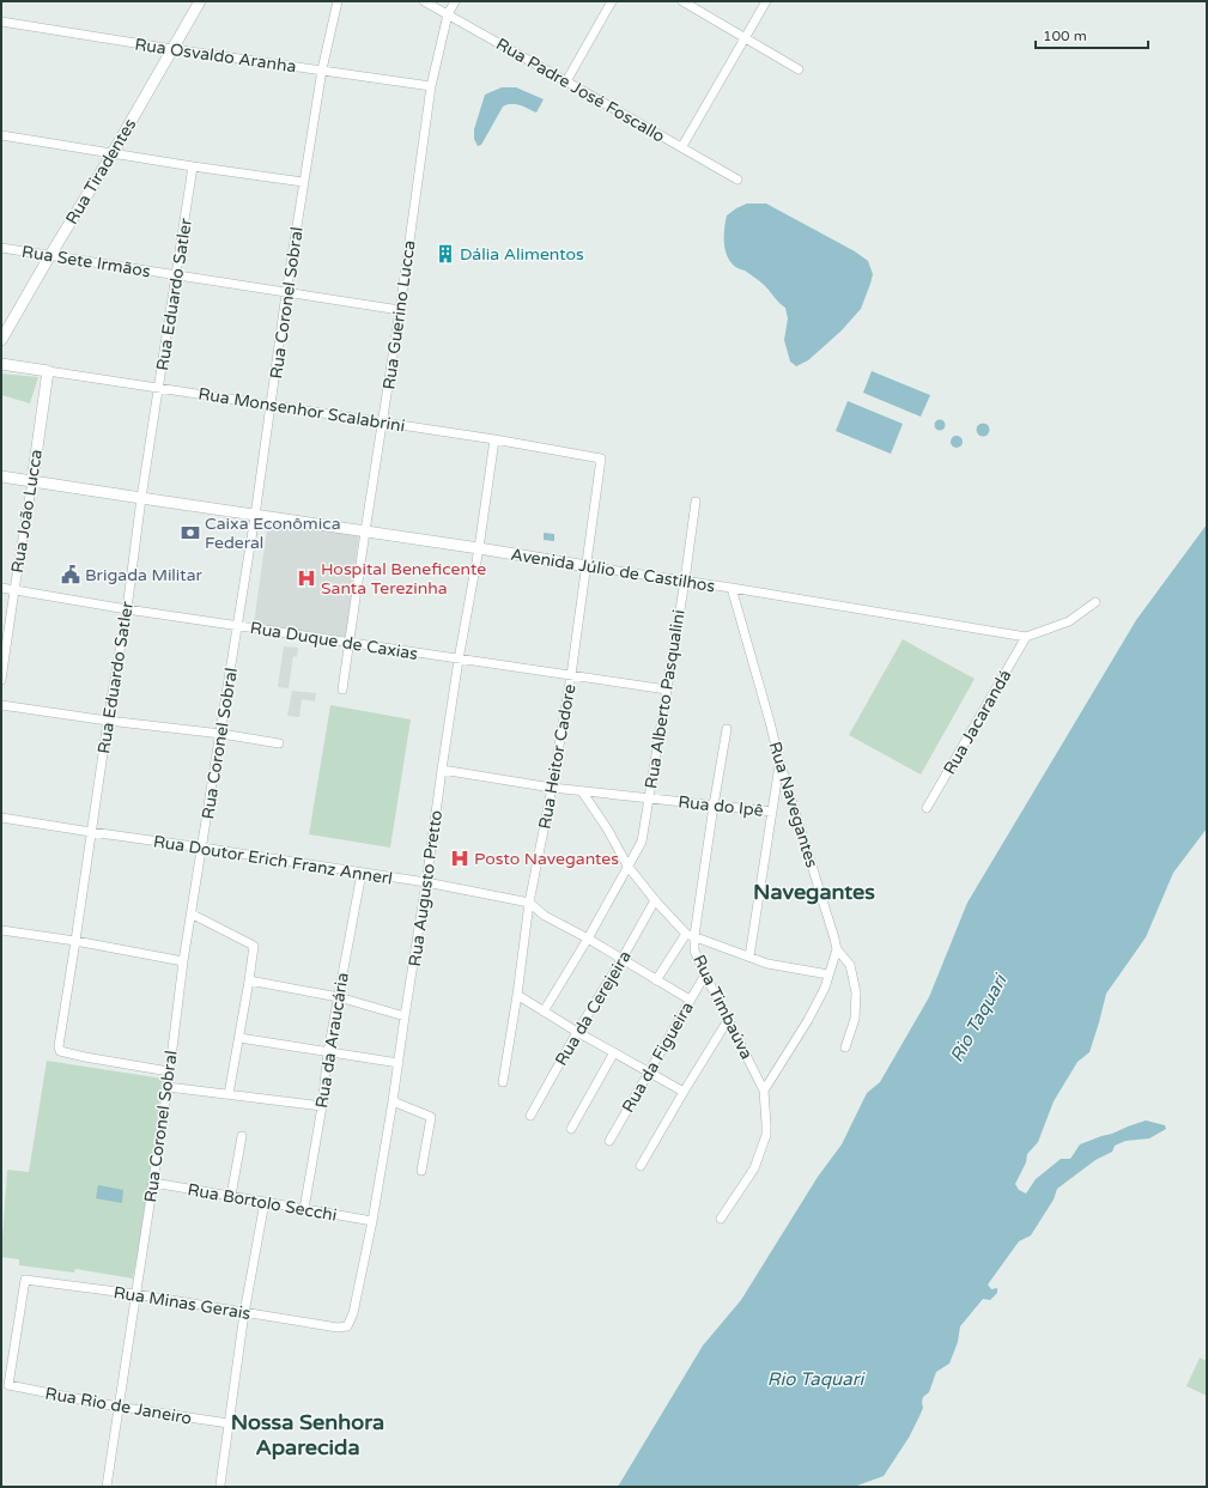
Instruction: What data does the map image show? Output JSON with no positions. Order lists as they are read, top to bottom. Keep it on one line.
{"streets":{"street":["Rua Osvaldo Aranha","Rua Padre José Foscallo","Rua Tiradentes","Rua Sete Irmãos","Rua Eduardo Satler","Rua Coronel Sobral","Rua Guerino Lucca","Rua Monsenhor Scalabrini","Rua João Lucca","Avenida Júlio de Castilhos","Rua Duque de Caxias","Rua Alberto Pasqualini","Rua Jacarandá","Rua Heitor Cadore","Rua Navegantes","Rua do Ipê","Rua Doutor Erich Franz Annerl","Rua Augusto Pretto","Rua Timbaúva","Rua da Cerejeira","Rua da Araucária","Rua da Figueira","Rua Bortolo Secchi","Rua Minas Gerais","Rua Rio de Janeiro"]},"crossings":[["Rua Osvaldo Aranha","Rua Tiradentes"],["Rua Osvaldo Aranha","Rua Coronel Sobral"],["Rua Osvaldo Aranha","Rua Guerino Lucca"],["Rua Padre José Foscallo","Rua Guerino Lucca"],["Rua Tiradentes","Rua Sete Irmãos"],["Rua Sete Irmãos","Rua Eduardo Satler"],["Rua Sete Irmãos","Rua Coronel Sobral"],["Rua Sete Irmãos","Rua Guerino Lucca"],["Rua Eduardo Satler","Rua Coronel Sobral"],["Rua Eduardo Satler","Rua Monsenhor Scalabrini"],["Rua Eduardo Satler","Avenida Júlio de Castilhos"],["Rua Eduardo Satler","Rua Duque de Caxias"],["Rua Eduardo Satler","Rua Doutor Erich Franz Annerl"],["Rua Coronel Sobral","Rua Monsenhor Scalabrini"],["Rua Coronel Sobral","Avenida Júlio de Castilhos"],["Rua Coronel Sobral","Rua Duque de Caxias"],["Rua Coronel Sobral","Rua Doutor Erich Franz Annerl"],["Rua Coronel Sobral","Rua Bortolo Secchi"],["Rua Coronel Sobral","Rua Minas Gerais"],["Rua Coronel Sobral","Rua Rio de Janeiro"],["Rua Guerino Lucca","Rua Monsenhor Scalabrini"],["Rua Guerino Lucca","Avenida Júlio de Castilhos"],["Rua Guerino Lucca","Rua Duque de Caxias"],["Rua Monsenhor Scalabrini","Rua João Lucca"],["Rua Monsenhor Scalabrini","Rua Heitor Cadore"],["Rua Monsenhor Scalabrini","Rua Augusto Pretto"],["Rua João Lucca","Avenida Júlio de Castilhos"],["Rua João Lucca","Rua Duque de Caxias"],["Avenida Júlio de Castilhos","Rua Alberto Pasqualini"],["Avenida Júlio de Castilhos","Rua Jacarandá"],["Avenida Júlio de Castilhos","Rua Heitor Cadore"],["Avenida Júlio de Castilhos","Rua Navegantes"],["Avenida Júlio de Castilhos","Rua Augusto Pretto"],["Rua Duque de Caxias","Rua Alberto Pasqualini"],["Rua Duque de Caxias","Rua Heitor Cadore"],["Rua Duque de Caxias","Rua Augusto Pretto"],["Rua Alberto Pasqualini","Rua do Ipê"],["Rua Alberto Pasqualini","Rua Doutor Erich Franz Annerl"],["Rua Heitor Cadore","Rua do Ipê"],["Rua Heitor Cadore","Rua Doutor Erich Franz Annerl"],["Rua do Ipê","Rua Augusto Pretto"],["Rua Doutor Erich Franz Annerl","Rua Augusto Pretto"],["Rua Doutor Erich Franz Annerl","Rua da Cerejeira"],["Rua Doutor Erich Franz Annerl","Rua da Araucária"],["Rua Doutor Erich Franz Annerl","Rua da Figueira"],["Rua Augusto Pretto","Rua Bortolo Secchi"],["Rua Augusto Pretto","Rua Minas Gerais"],["Rua Timbaúva","Rua da Figueira"],["Rua da Araucária","Rua Bortolo Secchi"],["Rua Minas Gerais","Rua Rio de Janeiro"]],"districts":["Navegantes","Nossa Senhora Aparecida"],"water":["Rio Taquari"],"places":{"building":["Dália Alimentos"],"bank":["Caixa Econômica Federal"],"public building":["Brigada Militar"],"hospital":["Hospital Beneficente Santa Terezinha","Posto Navegantes"]},"scale_bar":"100 m"}
